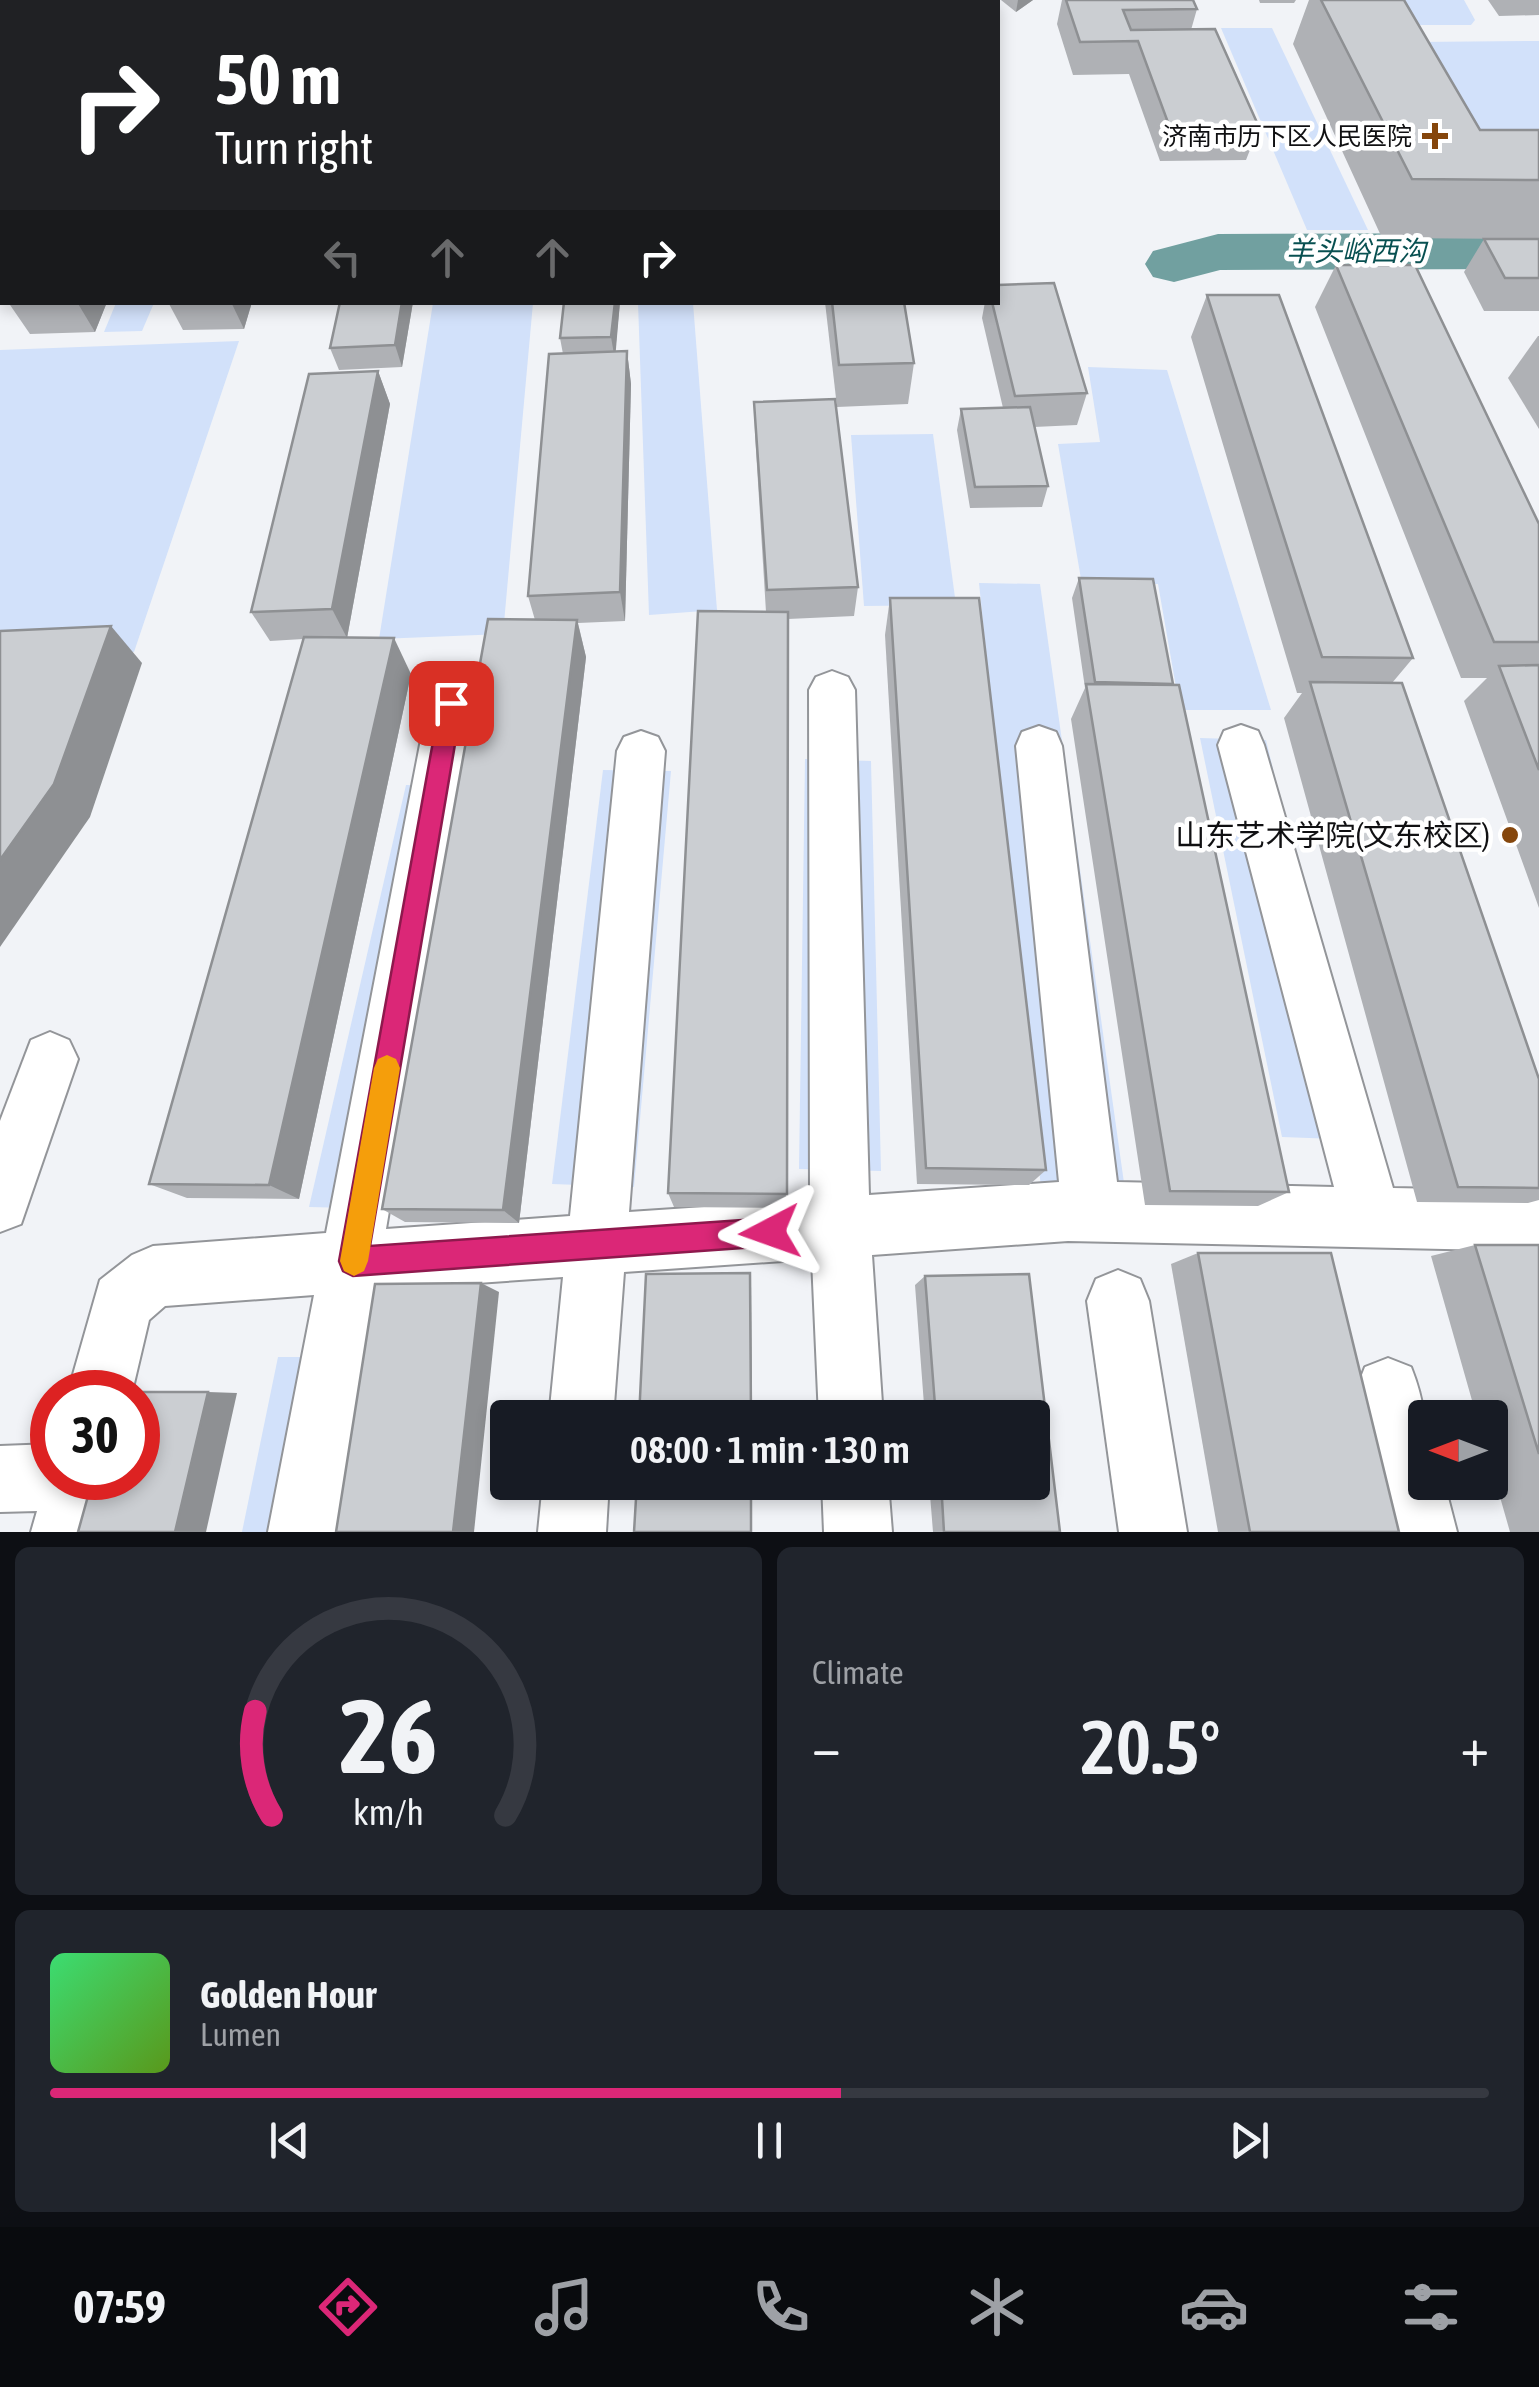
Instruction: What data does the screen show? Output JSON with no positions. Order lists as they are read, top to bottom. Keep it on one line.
{"water":["羊头峪西沟"],"places":{"health":["济南市历下区人民医院"],"other":["山东艺术学院(文东校区)"]},"north":"left","page":{"turn":["50 m","Turn right"],"limit":"30","trip":"08:00 · 1 min · 130 m","tile":"Climate","heat":["−","20.5°","+"],"song":["Golden Hour","Lumen"],"tabs":"07:59","gauge":["26","km/h"]}}
